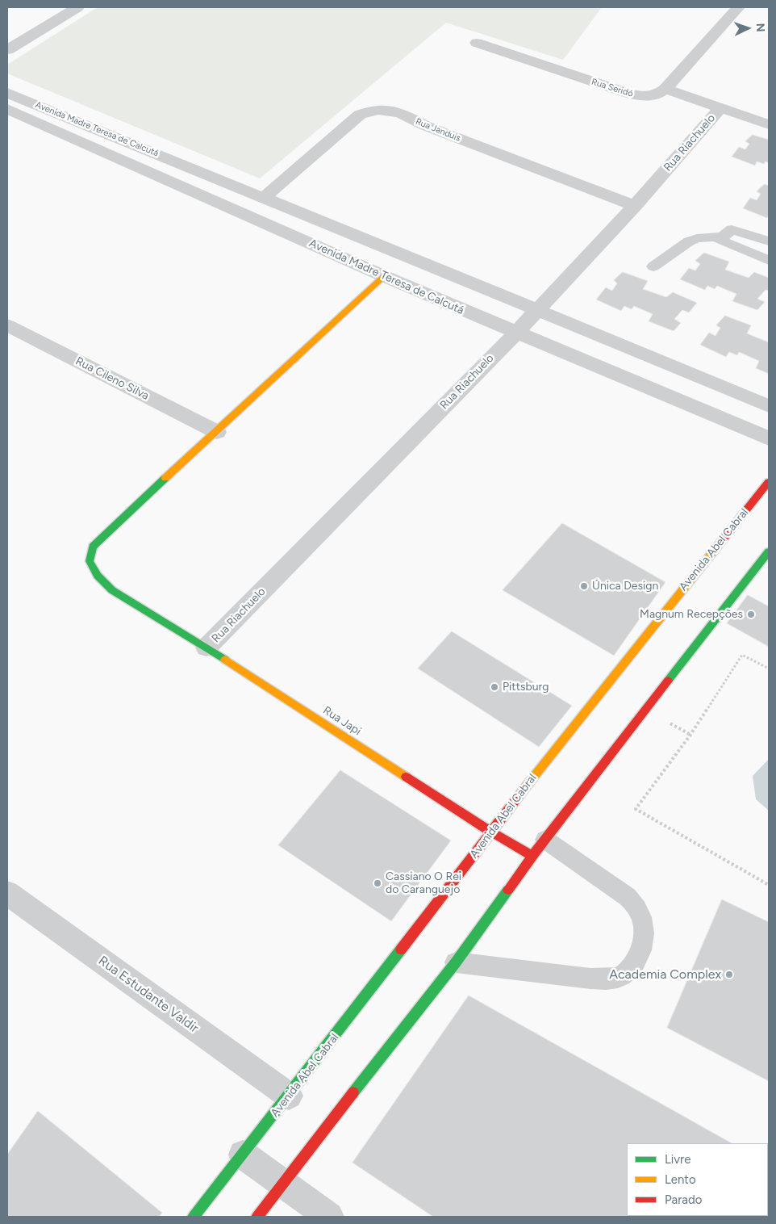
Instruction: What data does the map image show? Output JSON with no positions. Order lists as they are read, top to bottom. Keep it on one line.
{"streets":{"main road":["Avenida Abel Cabral","Rua Japi"],"street":["Rua Seridó","Avenida Madre Teresa de Calcutá","Rua Janduis","Rua Riachuelo","Rua Cileno Silva","Rua Estudante Valdir"]},"crossings":[["Avenida Madre Teresa de Calcutá","Rua Janduis"],["Avenida Madre Teresa de Calcutá","Rua Riachuelo"],["Avenida Madre Teresa de Calcutá","Rua Japi"],["Rua Janduis","Rua Riachuelo"],["Rua Riachuelo","Rua Japi"],["Rua Cileno Silva","Rua Japi"],["Avenida Abel Cabral","Rua Japi"],["Avenida Abel Cabral","Rua Estudante Valdir"]],"places":["Única Design","Magnum Recepções","Pittsburg","Cassiano O Rei do Caranguejo","Academia Complex"],"legend":["Livre","Lento","Parado"],"north":"right"}
